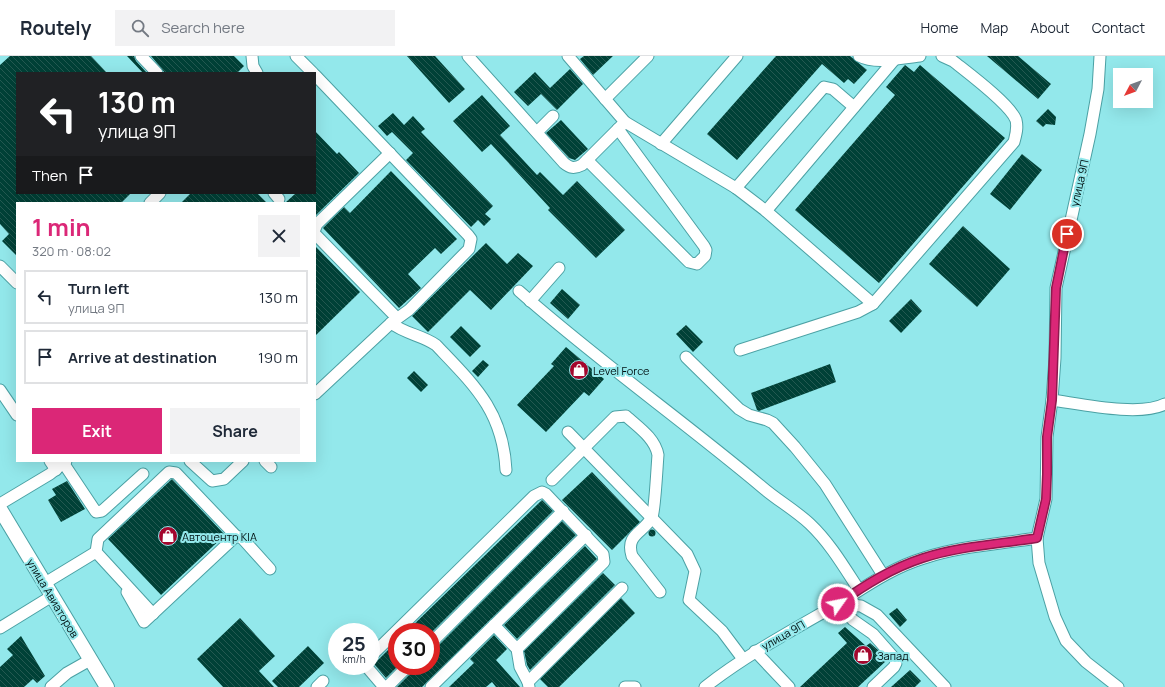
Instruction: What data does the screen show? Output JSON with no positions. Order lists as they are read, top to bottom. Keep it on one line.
{"streets":{"main road":["улица Авиаторов"],"street":["улица 9П"]},"places":{"shop":["Level Force","Автоцентр KIA","Запад"]},"north":"bottom left","page":{"header":"Routely","search":"Search here","nav":["Home","Map","About","Contact"],"turn":["130 m","улица 9П"],"then":"Then","heading":["1 min","320 m · 08:02"],"list":[{"name":"Turn left","note":"улица 9П","value":"130 m"},{"name":"Arrive at destination","value":"190 m"}],"buttons":["Exit","Share"],"speed":"25 km/h","limit":"30"}}
